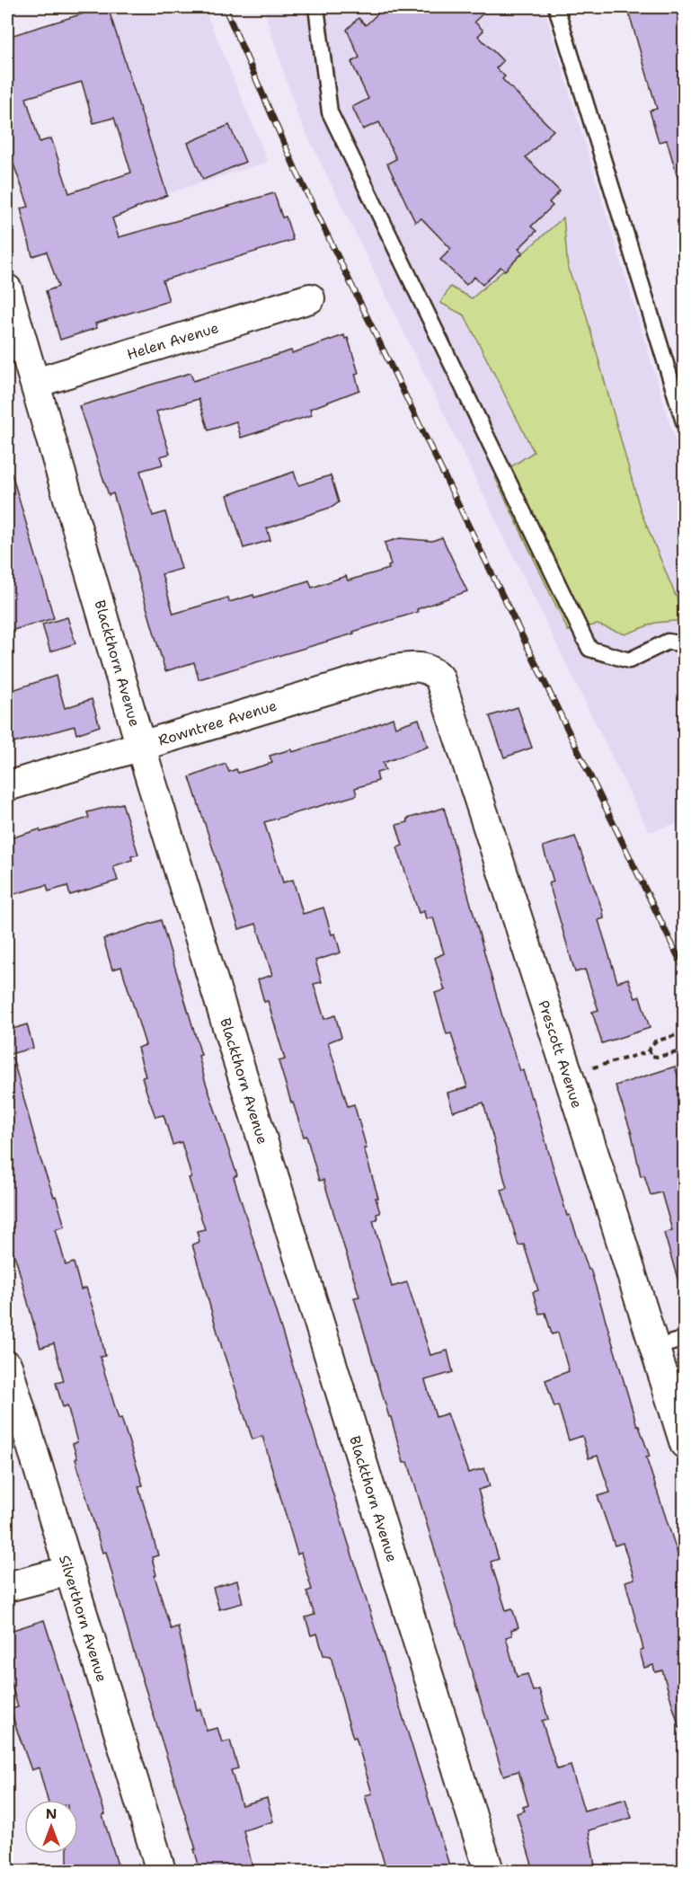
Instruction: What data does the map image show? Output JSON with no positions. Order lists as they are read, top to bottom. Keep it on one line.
{"streets":{"street":["Helen Avenue","Blackthorn Avenue","Rowntree Avenue","Prescott Avenue","Silverthorn Avenue"]},"crossings":[["Helen Avenue","Blackthorn Avenue"],["Blackthorn Avenue","Rowntree Avenue"],["Rowntree Avenue","Prescott Avenue"]],"north":"top"}
